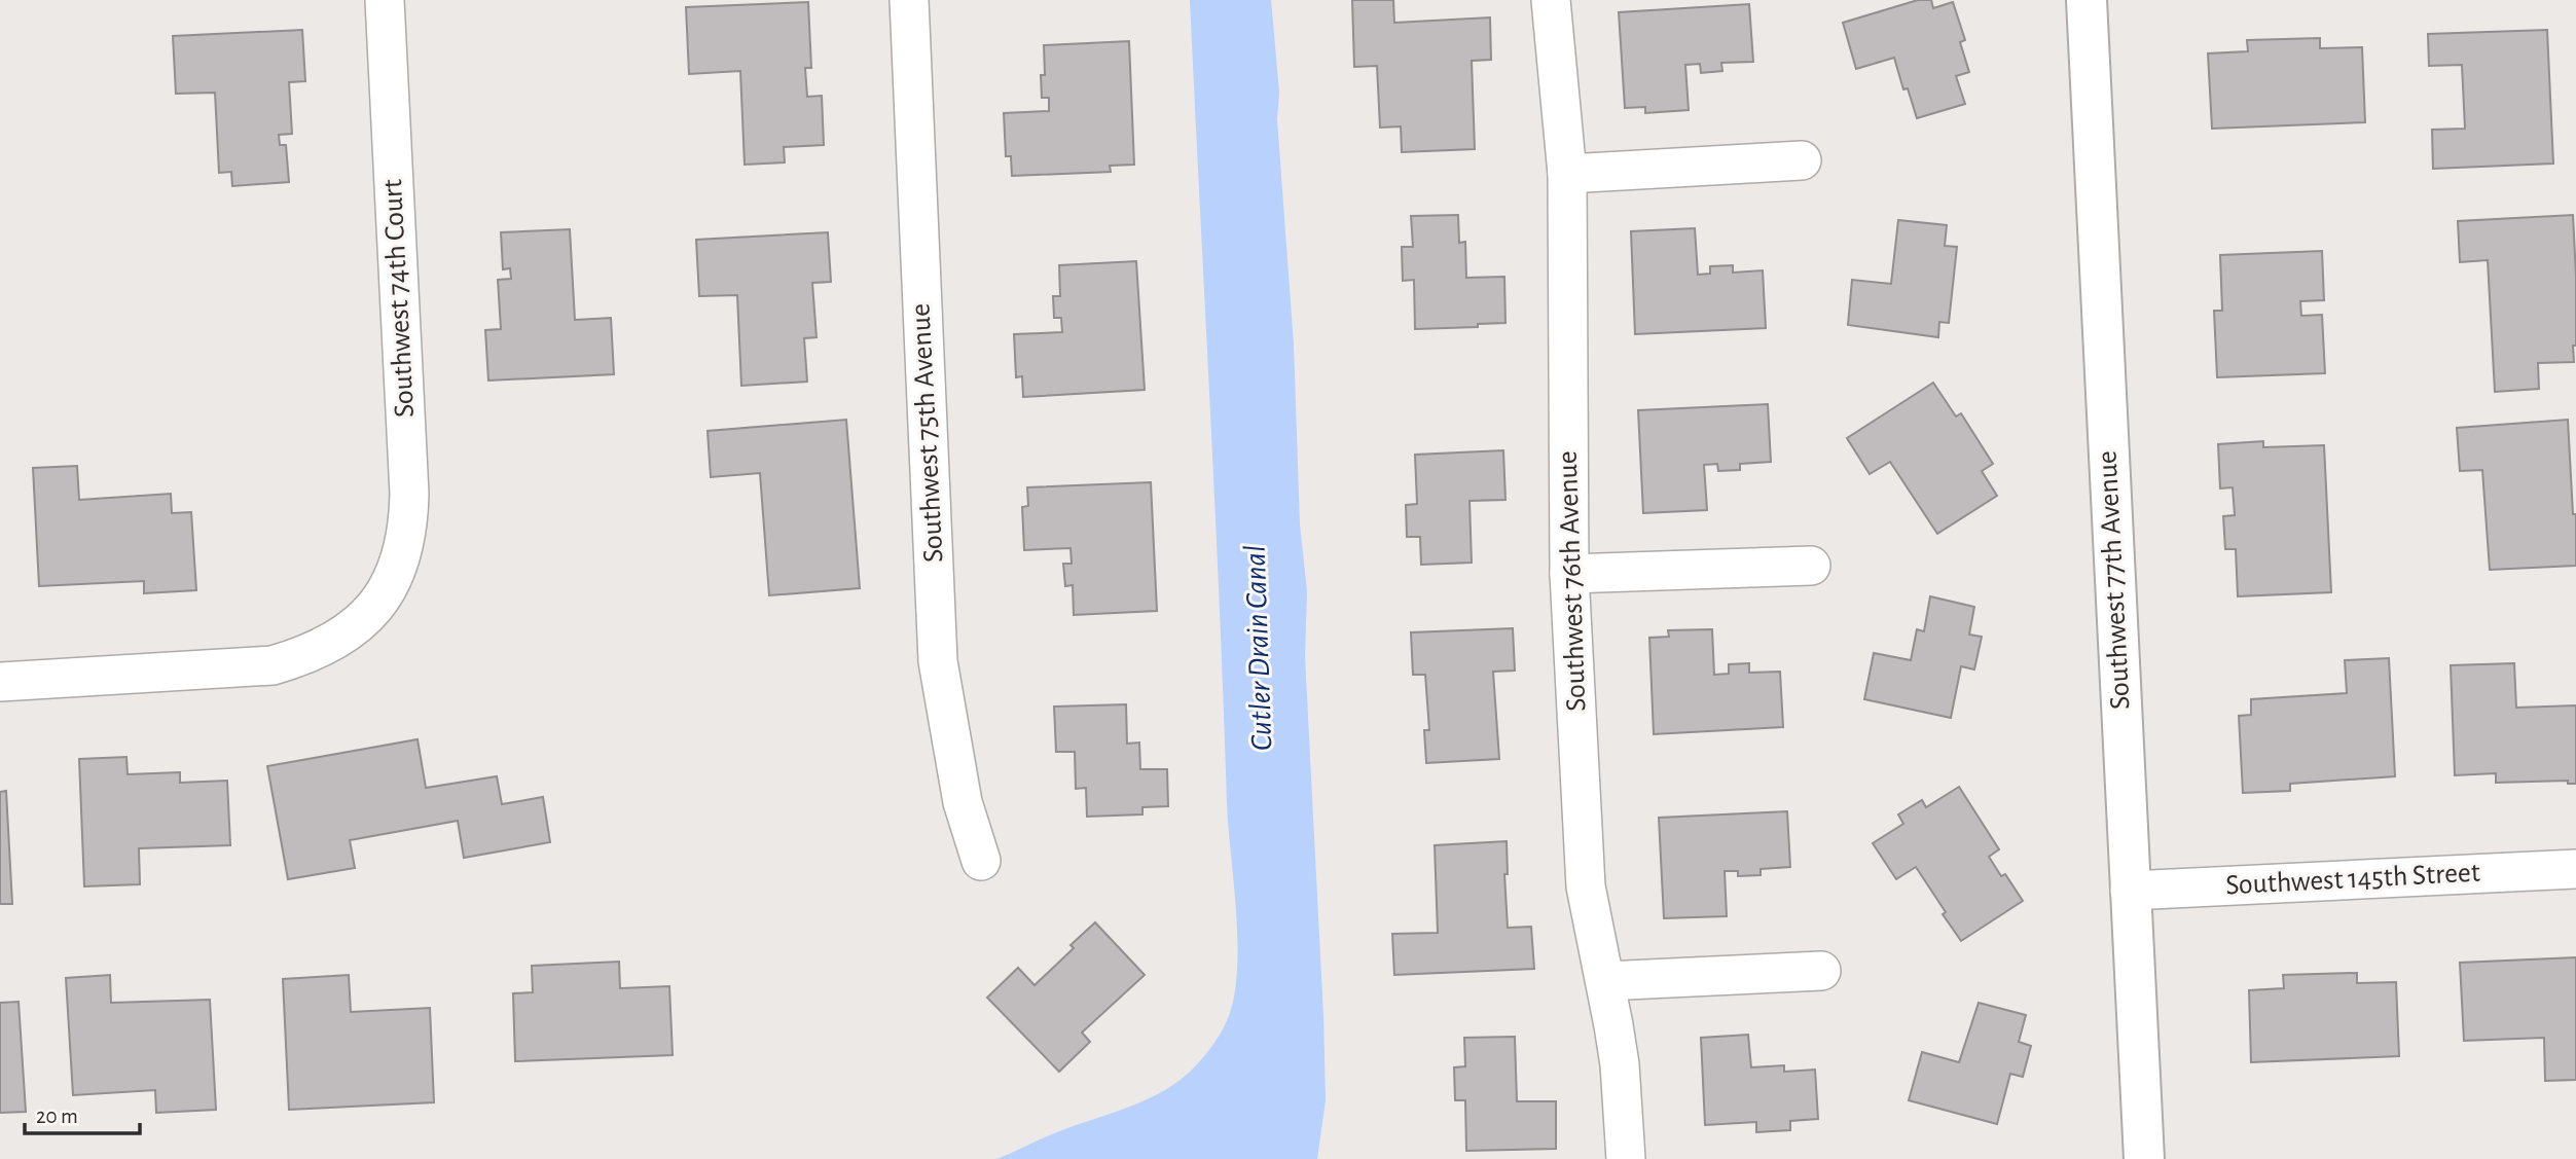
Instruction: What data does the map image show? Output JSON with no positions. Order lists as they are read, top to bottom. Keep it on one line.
{"streets":{"street":["Southwest 74th Court","Southwest 75th Avenue","Southwest 77th Avenue","Southwest 76th Avenue","Southwest 145th Street"]},"crossings":[["Southwest 77th Avenue","Southwest 145th Street"]],"water":["Cutler Drain Canal"],"scale_bar":"20 m"}
